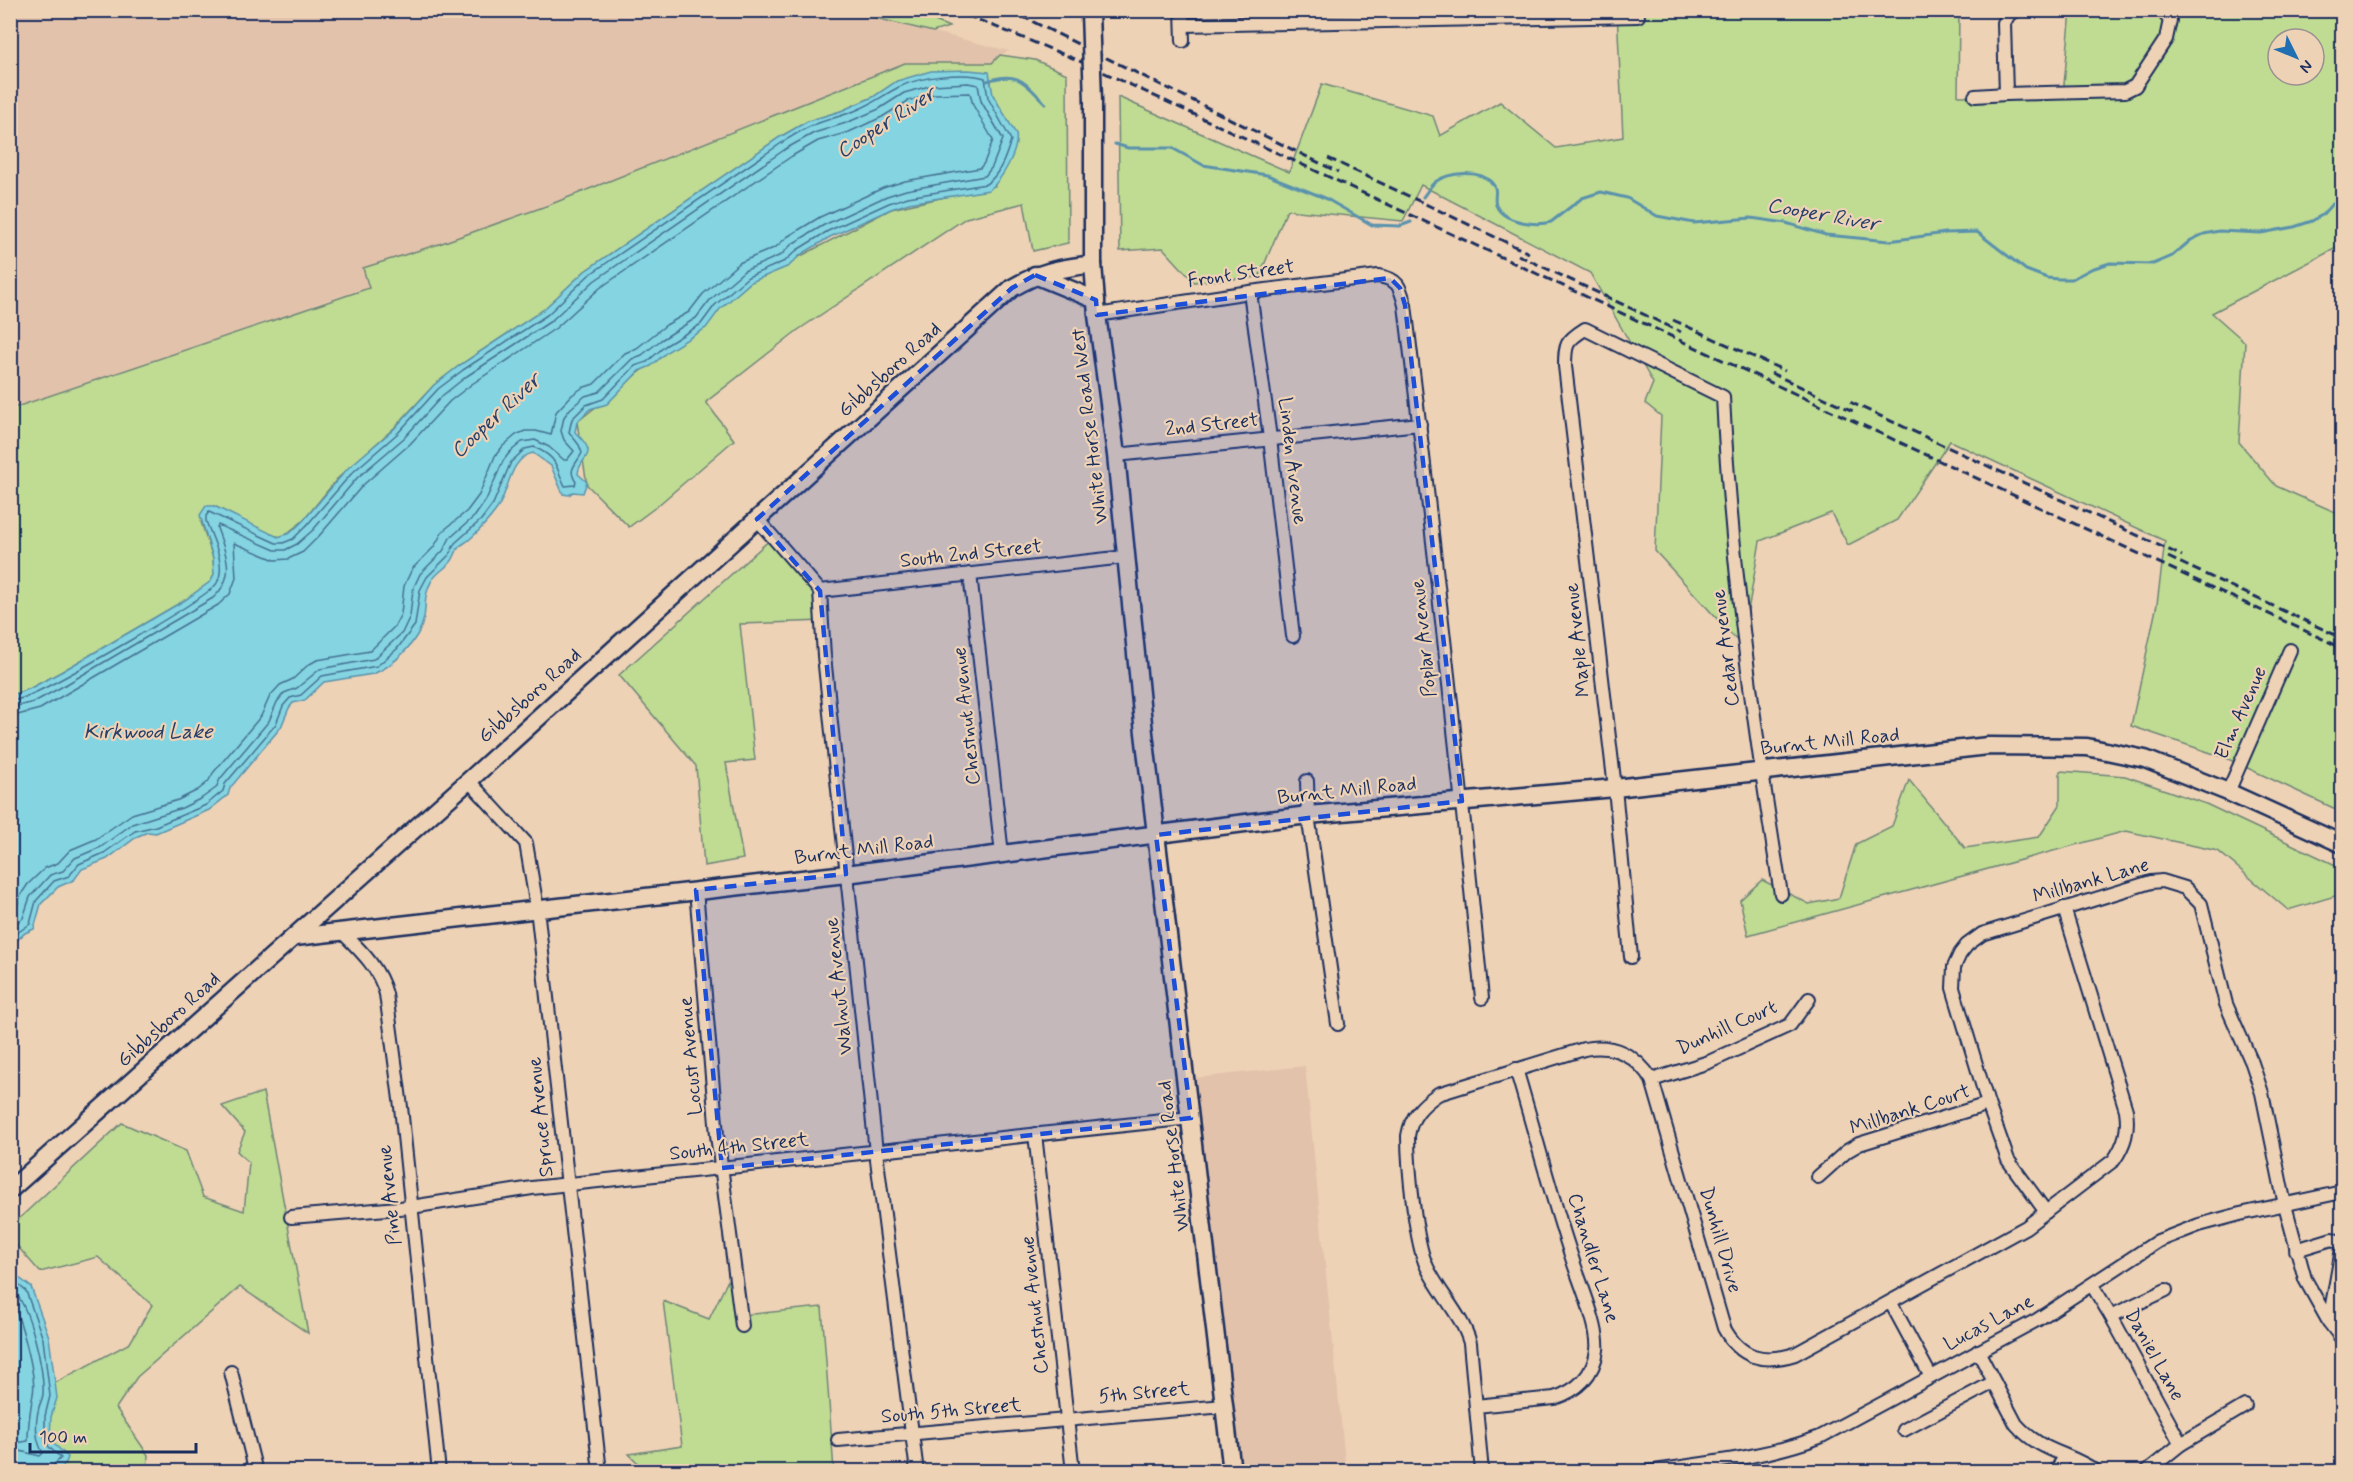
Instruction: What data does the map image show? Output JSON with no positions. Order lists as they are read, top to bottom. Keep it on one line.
{"streets":{"main road":["Gibbsboro Road","White Horse Road West","Burnt Mill Road","White Horse Road"],"street":["Front Street","2nd Street","Linden Avenue","South 2nd Street","Poplar Avenue","Maple Avenue","Cedar Avenue","Elm Avenue","Chestnut Avenue","Millbank Lane","Walnut Avenue","Dunhill Court","Locust Avenue","Millbank Court","Spruce Avenue","South 4th Street","Pine Avenue","Dunhill Drive","Chandler Lane","Lucas Lane","Daniel Lane","5th Street","South 5th Street"]},"crossings":[["Front Street","White Horse Road West"],["Front Street","Linden Avenue"],["Front Street","Poplar Avenue"],["Gibbsboro Road","White Horse Road West"],["Gibbsboro Road","Burnt Mill Road"],["Gibbsboro Road","Spruce Avenue"],["2nd Street","White Horse Road West"],["2nd Street","Linden Avenue"],["2nd Street","Poplar Avenue"],["White Horse Road West","South 2nd Street"],["White Horse Road West","Burnt Mill Road"],["White Horse Road West","White Horse Road"],["South 2nd Street","Chestnut Avenue"],["South 2nd Street","Walnut Avenue"],["Poplar Avenue","Burnt Mill Road"],["Maple Avenue","Cedar Avenue"],["Maple Avenue","Burnt Mill Road"],["Cedar Avenue","Burnt Mill Road"],["Elm Avenue","Burnt Mill Road"],["Chestnut Avenue","Burnt Mill Road"],["Chestnut Avenue","South 4th Street"],["Chestnut Avenue","5th Street"],["Chestnut Avenue","South 5th Street"],["Burnt Mill Road","Walnut Avenue"],["Burnt Mill Road","Locust Avenue"],["Burnt Mill Road","Spruce Avenue"],["Burnt Mill Road","White Horse Road"],["Burnt Mill Road","Pine Avenue"],["Millbank Lane","Millbank Court"],["Millbank Lane","Dunhill Drive"],["Millbank Lane","Lucas Lane"],["Walnut Avenue","South 4th Street"],["Walnut Avenue","South 5th Street"],["Dunhill Court","Dunhill Drive"],["Locust Avenue","South 4th Street"],["Spruce Avenue","South 4th Street"],["South 4th Street","White Horse Road"],["South 4th Street","Pine Avenue"],["White Horse Road","5th Street"],["Dunhill Drive","Chandler Lane"],["Lucas Lane","Daniel Lane"],["5th Street","South 5th Street"]],"water":["Cooper River","Kirkwood Lake"],"scale_bar":"100 m","north":"bottom right"}
